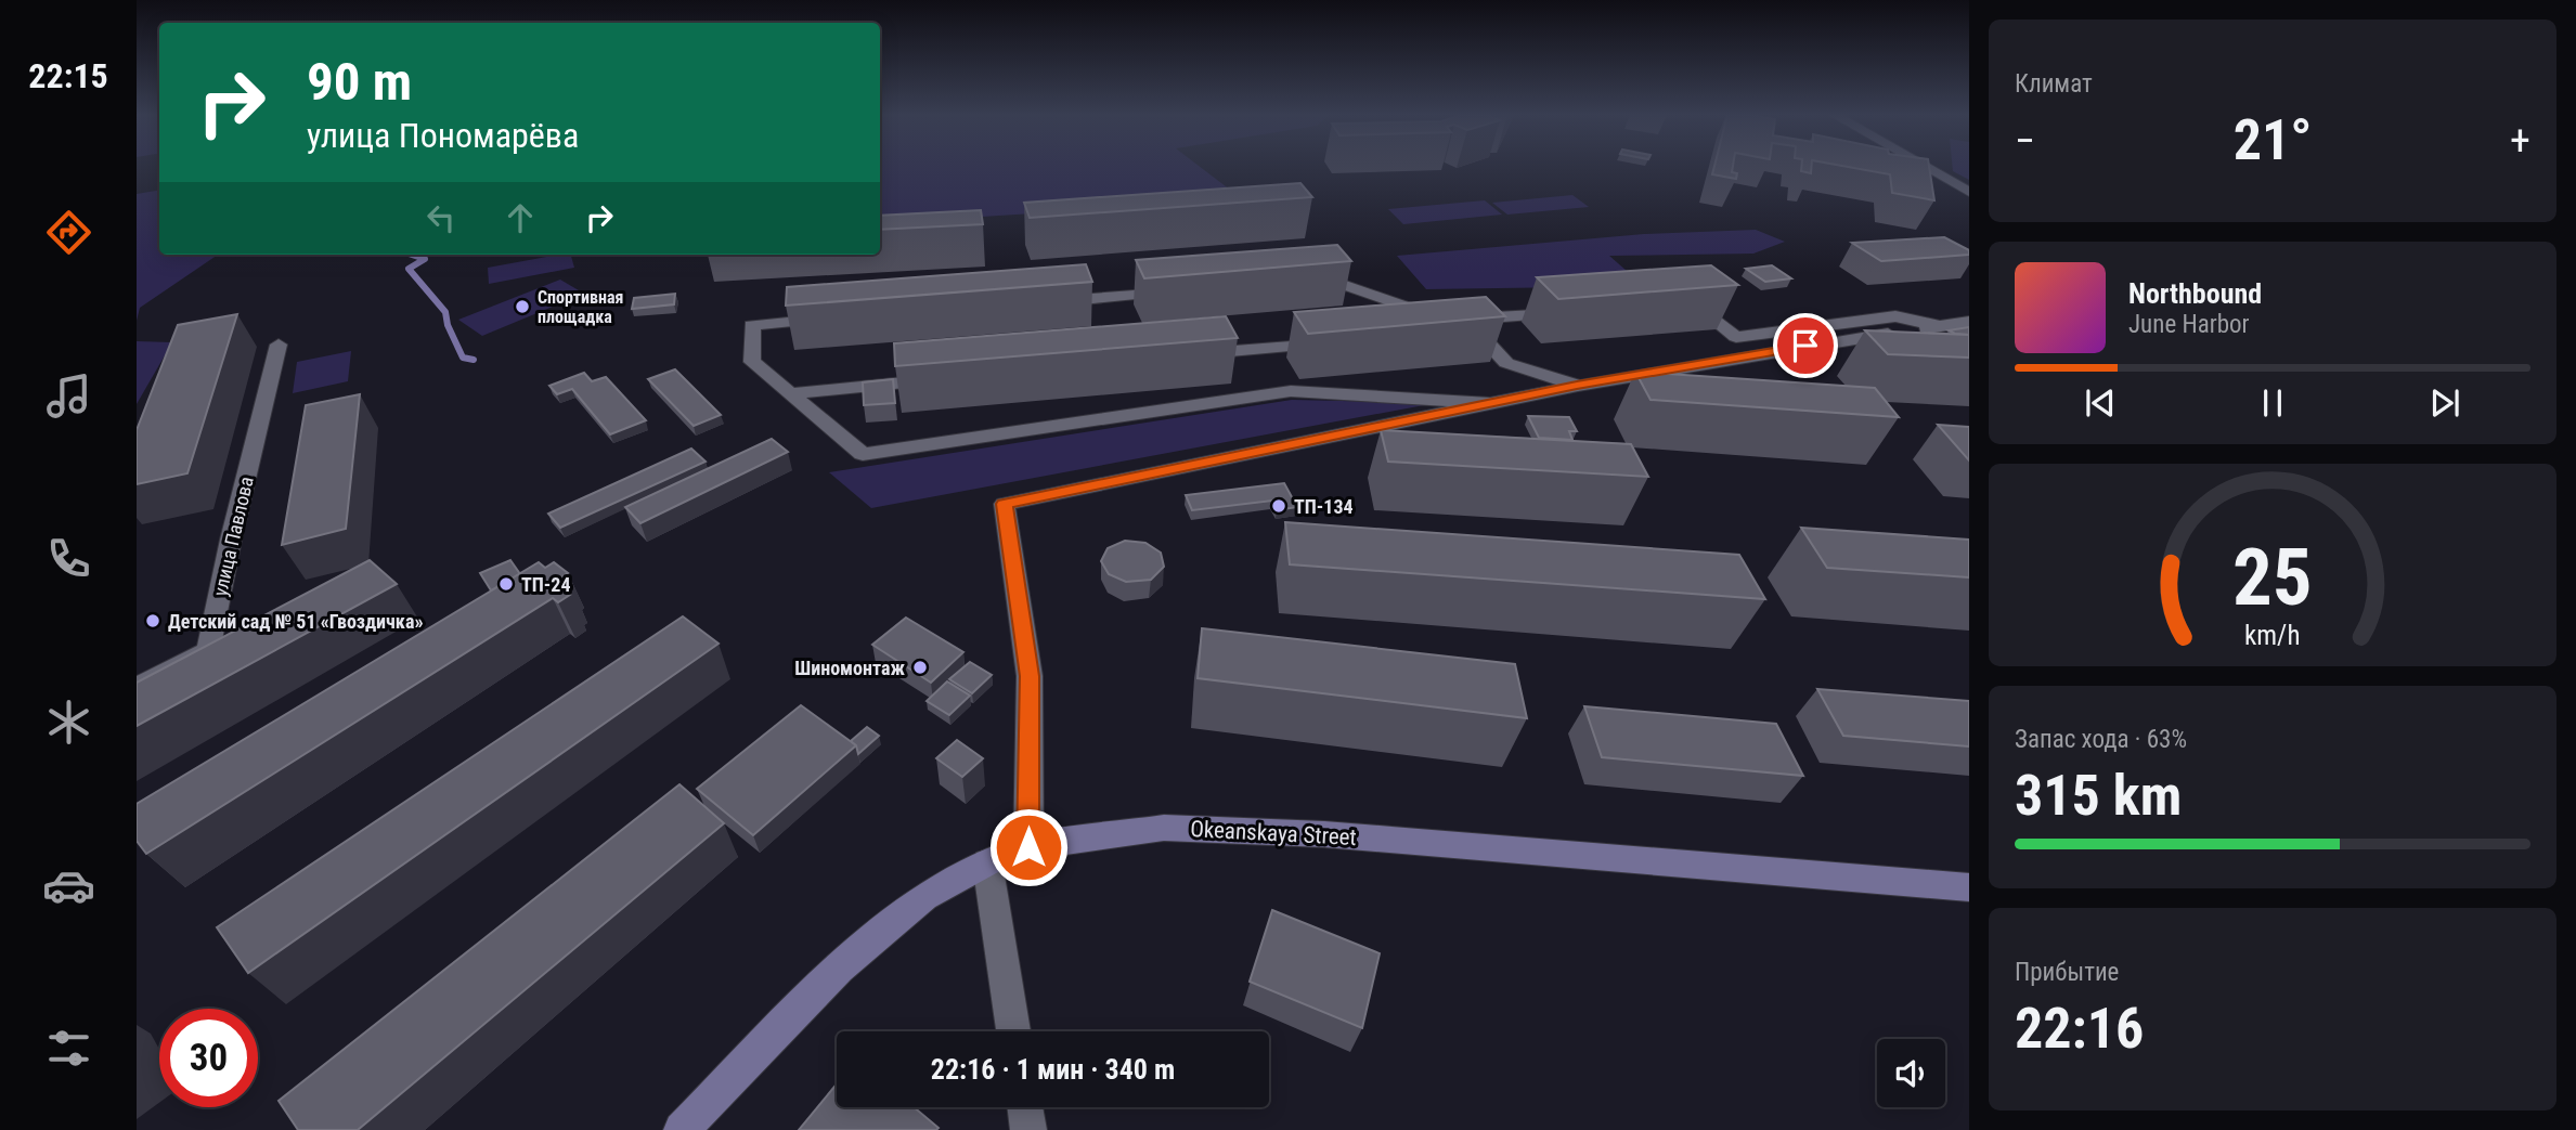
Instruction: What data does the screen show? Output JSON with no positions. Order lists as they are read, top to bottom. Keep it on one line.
{"streets":{"main road":["Okeanskaya Street"],"street":["улица Павлова"]},"places":["Спортивная площадка","ТП-134","ТП-24","Детский сад № 51 «Гвоздичка»","Шиномонтаж"],"page":{"tabs":"22:15","tile":["Климат",["Запас хода · 63%","315 km"],["Прибытие","22:16"]],"turn":["90 m","улица Пономарёва"],"heat":["−","21°","+"],"song":["Northbound","June Harbor"],"limit":"30","trip":"22:16 · 1 мин · 340 m","gauge":["25","km/h"]}}
